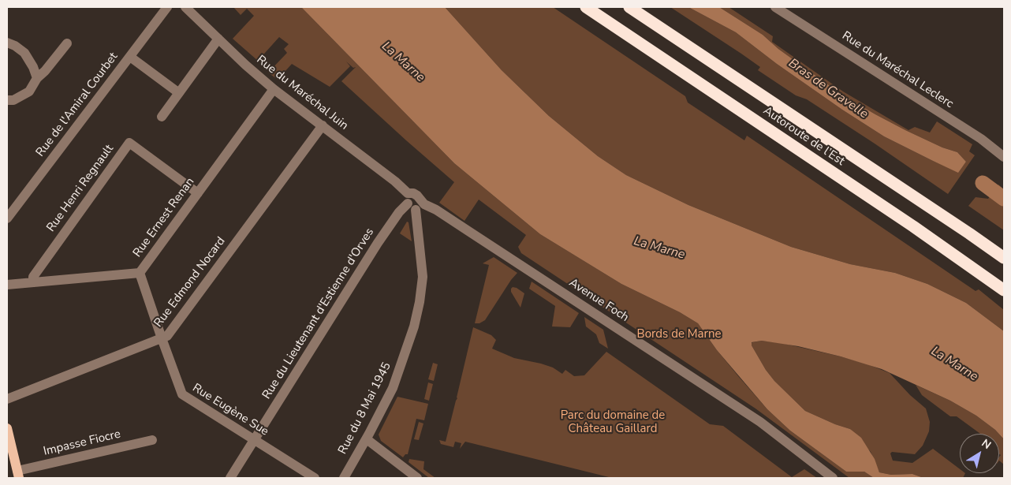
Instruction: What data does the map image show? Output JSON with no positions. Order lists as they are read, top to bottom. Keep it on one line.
{"streets":{"highway":["Autoroute de l’Est"],"street":["Rue du Maréchal Leclerc","Rue du Maréchal Juin","Rue de l'Amiral Courbet","Rue Henri Regnault","Rue Ernest Renan","Rue Edmond Nocard","Avenue Foch","Rue du Lieutenant d'Estienne d'Orves","Rue du 8 Mai 1945","Rue Eugène Sue","Impasse Fiocre"]},"crossings":[["Rue du Maréchal Juin","Rue Ernest Renan"],["Rue du Maréchal Juin","Rue Edmond Nocard"],["Rue du Maréchal Juin","Avenue Foch"],["Rue du Maréchal Juin","Rue du Lieutenant d'Estienne d'Orves"],["Rue du Maréchal Juin","Rue du 8 Mai 1945"],["Rue Henri Regnault","Rue Ernest Renan"],["Rue Ernest Renan","Rue Eugène Sue"],["Rue Edmond Nocard","Rue Eugène Sue"],["Avenue Foch","Rue du Lieutenant d'Estienne d'Orves"],["Rue du Lieutenant d'Estienne d'Orves","Rue du 8 Mai 1945"],["Rue du Lieutenant d'Estienne d'Orves","Rue Eugène Sue"]],"water":["La Marne","Bras de Gravelle"],"parks":["Bords de Marne","Parc du domaine de Château Gaillard"],"north":"top right"}
